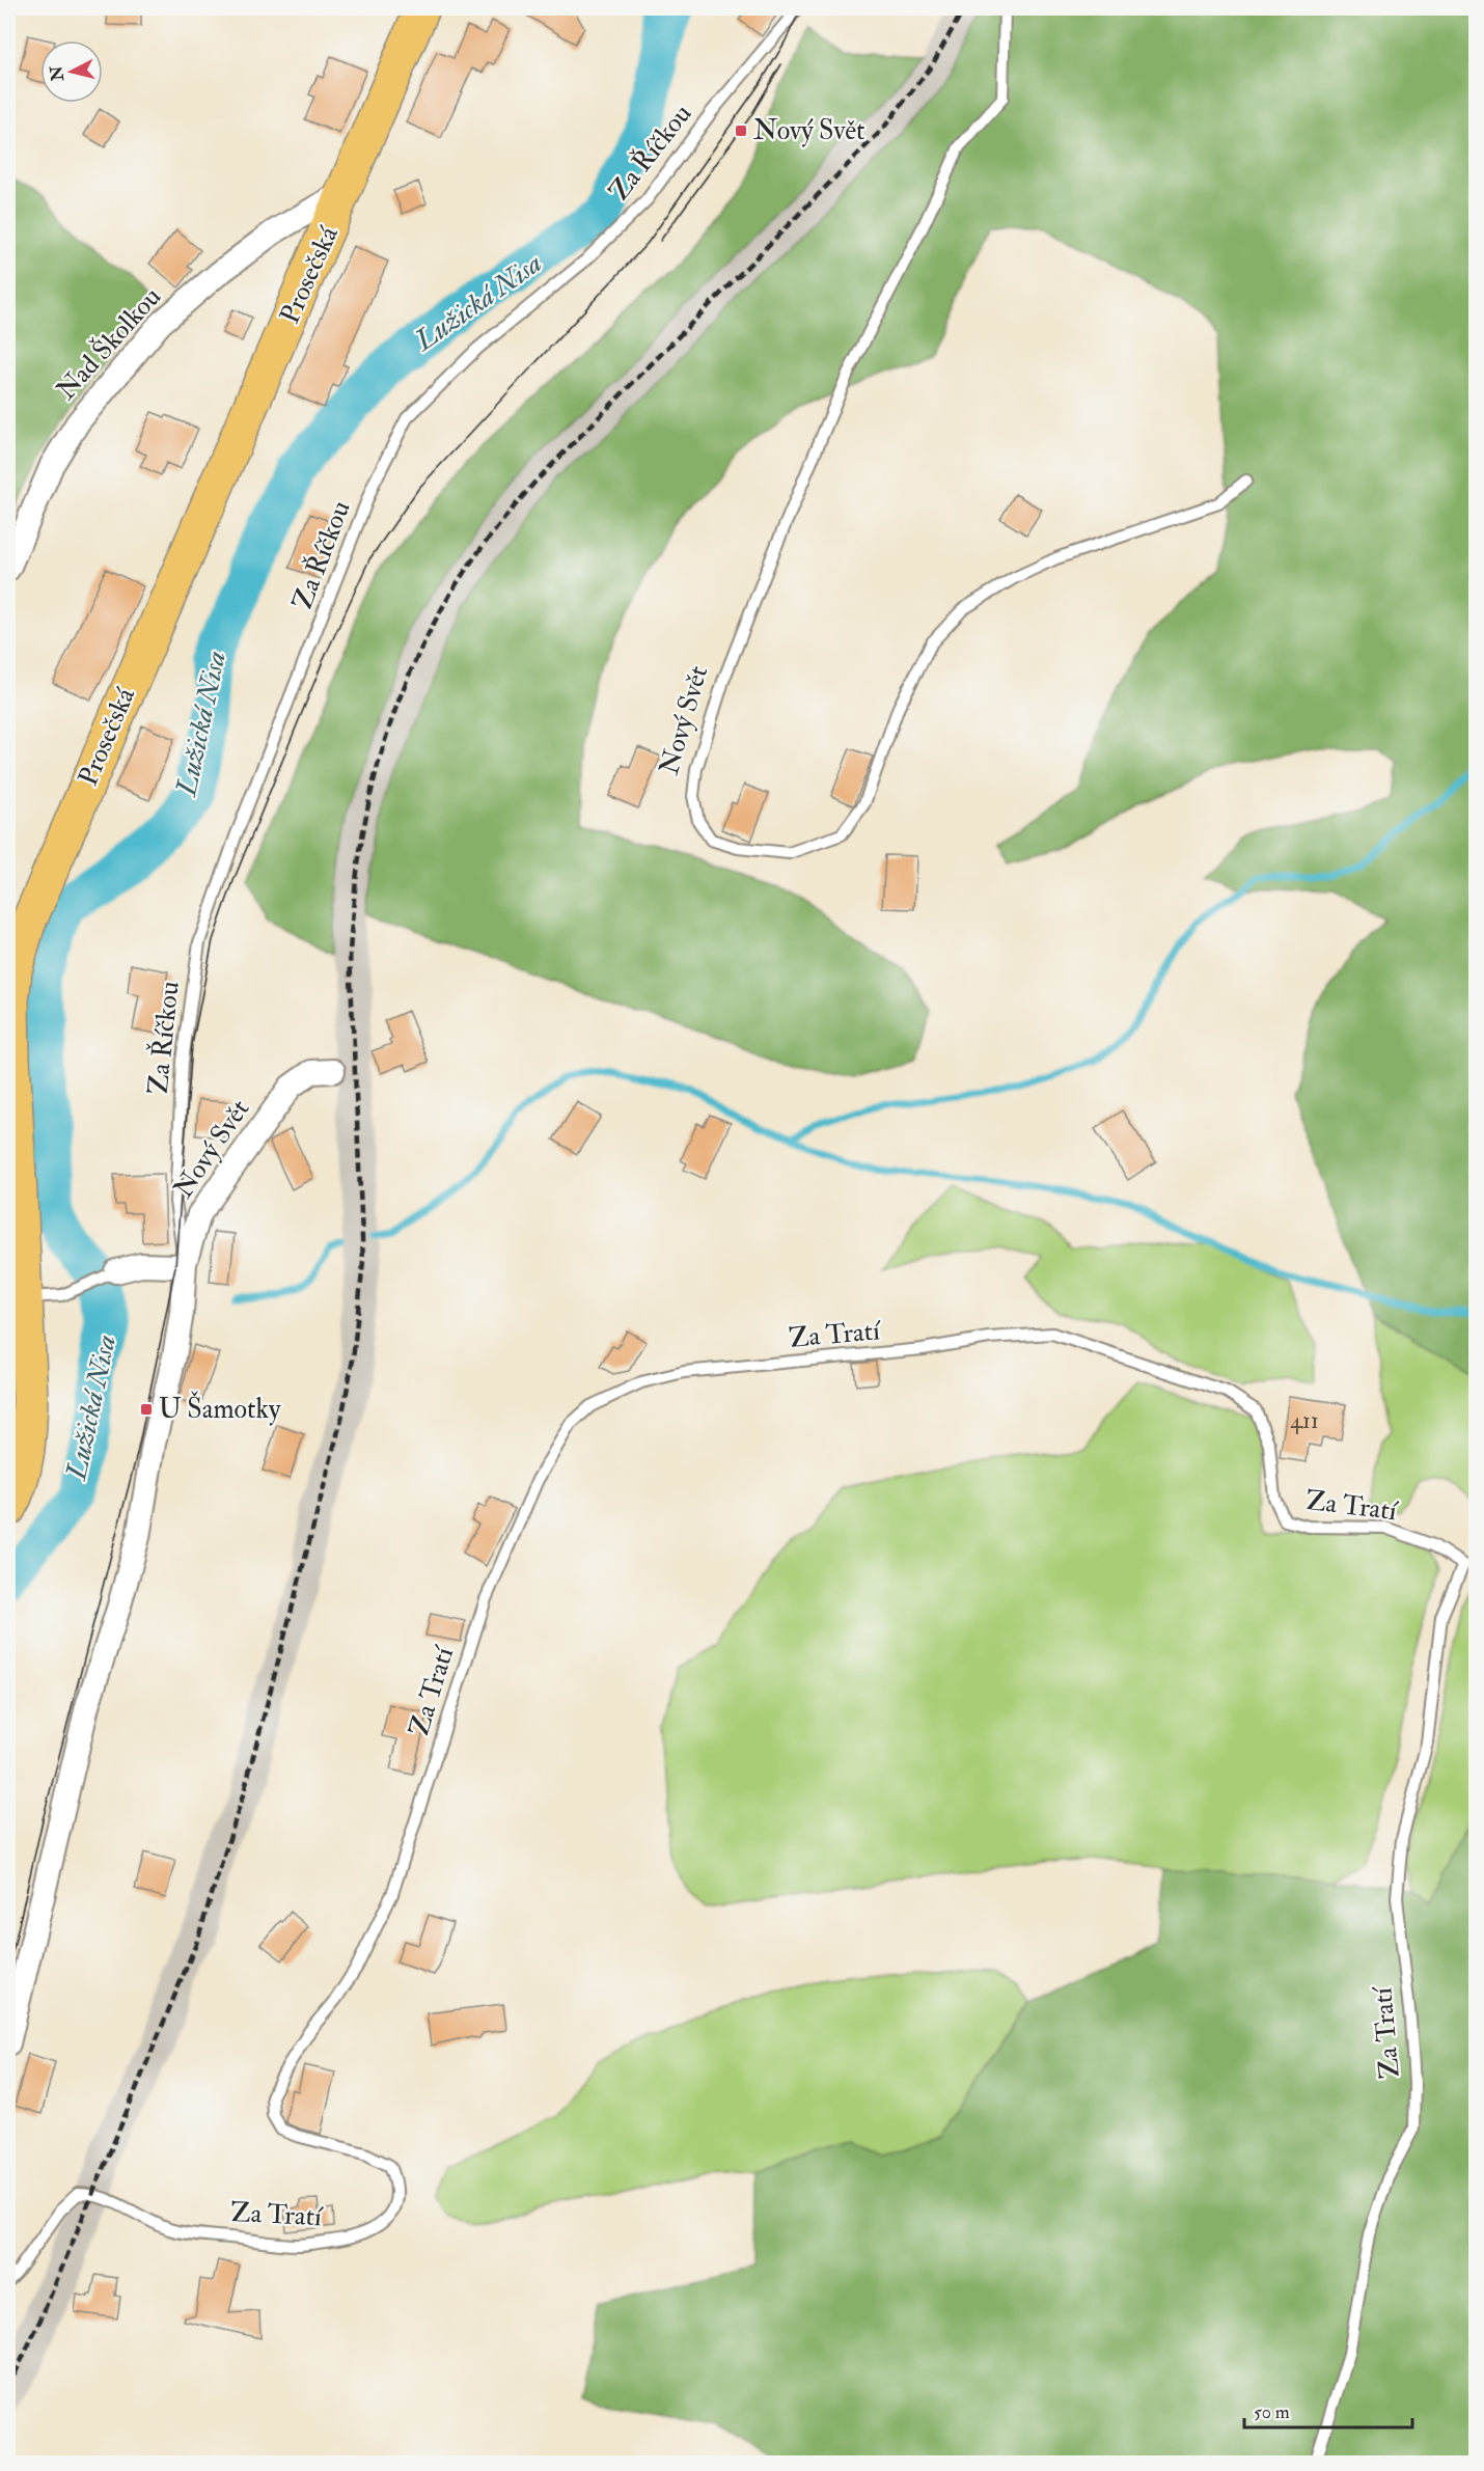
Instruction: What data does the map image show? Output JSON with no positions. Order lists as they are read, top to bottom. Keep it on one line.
{"streets":{"main road":["Prosečská"],"street":["Nad Školkou","Nový Svět"],"lane":["Za Říčkou","Za Tratí"]},"crossings":[["Za Říčkou","Nový Svět"],["Prosečská","Nad Školkou"]],"water":["Lužická Nisa"],"places":{"transit":["Nový Svět","U Šamotky"]},"house_numbers":["411"],"scale_bar":"50 m","north":"left"}
